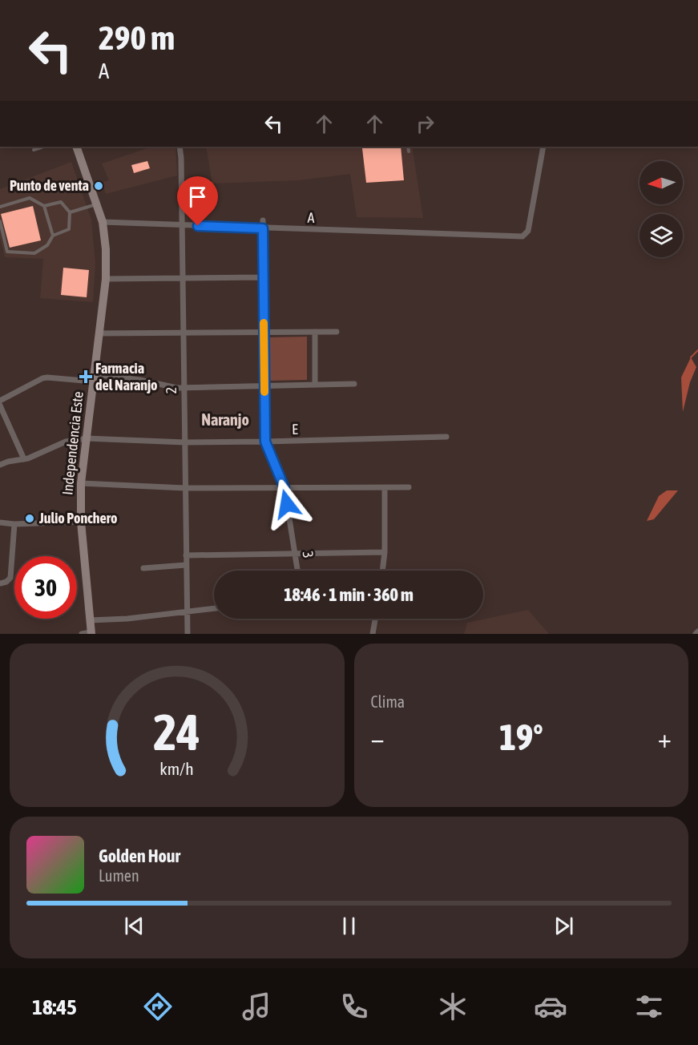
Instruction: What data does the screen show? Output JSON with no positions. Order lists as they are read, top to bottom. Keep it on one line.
{"streets":{"main road":["Independencia Este"],"street":["A","2","E","3"]},"crossings":[["A","2"],["A","Independencia Este"],["A","3"],["2","E"],["E","Independencia Este"],["E","3"]],"districts":["Naranjo"],"places":{"other":["Punto de venta","Julio Ponchero"],"health":["Farmacia del Naranjo"]},"north":"left","page":{"turn":["290 m","A"],"limit":"30","trip":"18:46 · 1 min · 360 m","tile":"Clima","heat":["−","19°","+"],"song":["Golden Hour","Lumen"],"tabs":"18:45","gauge":["24","km/h"]}}
